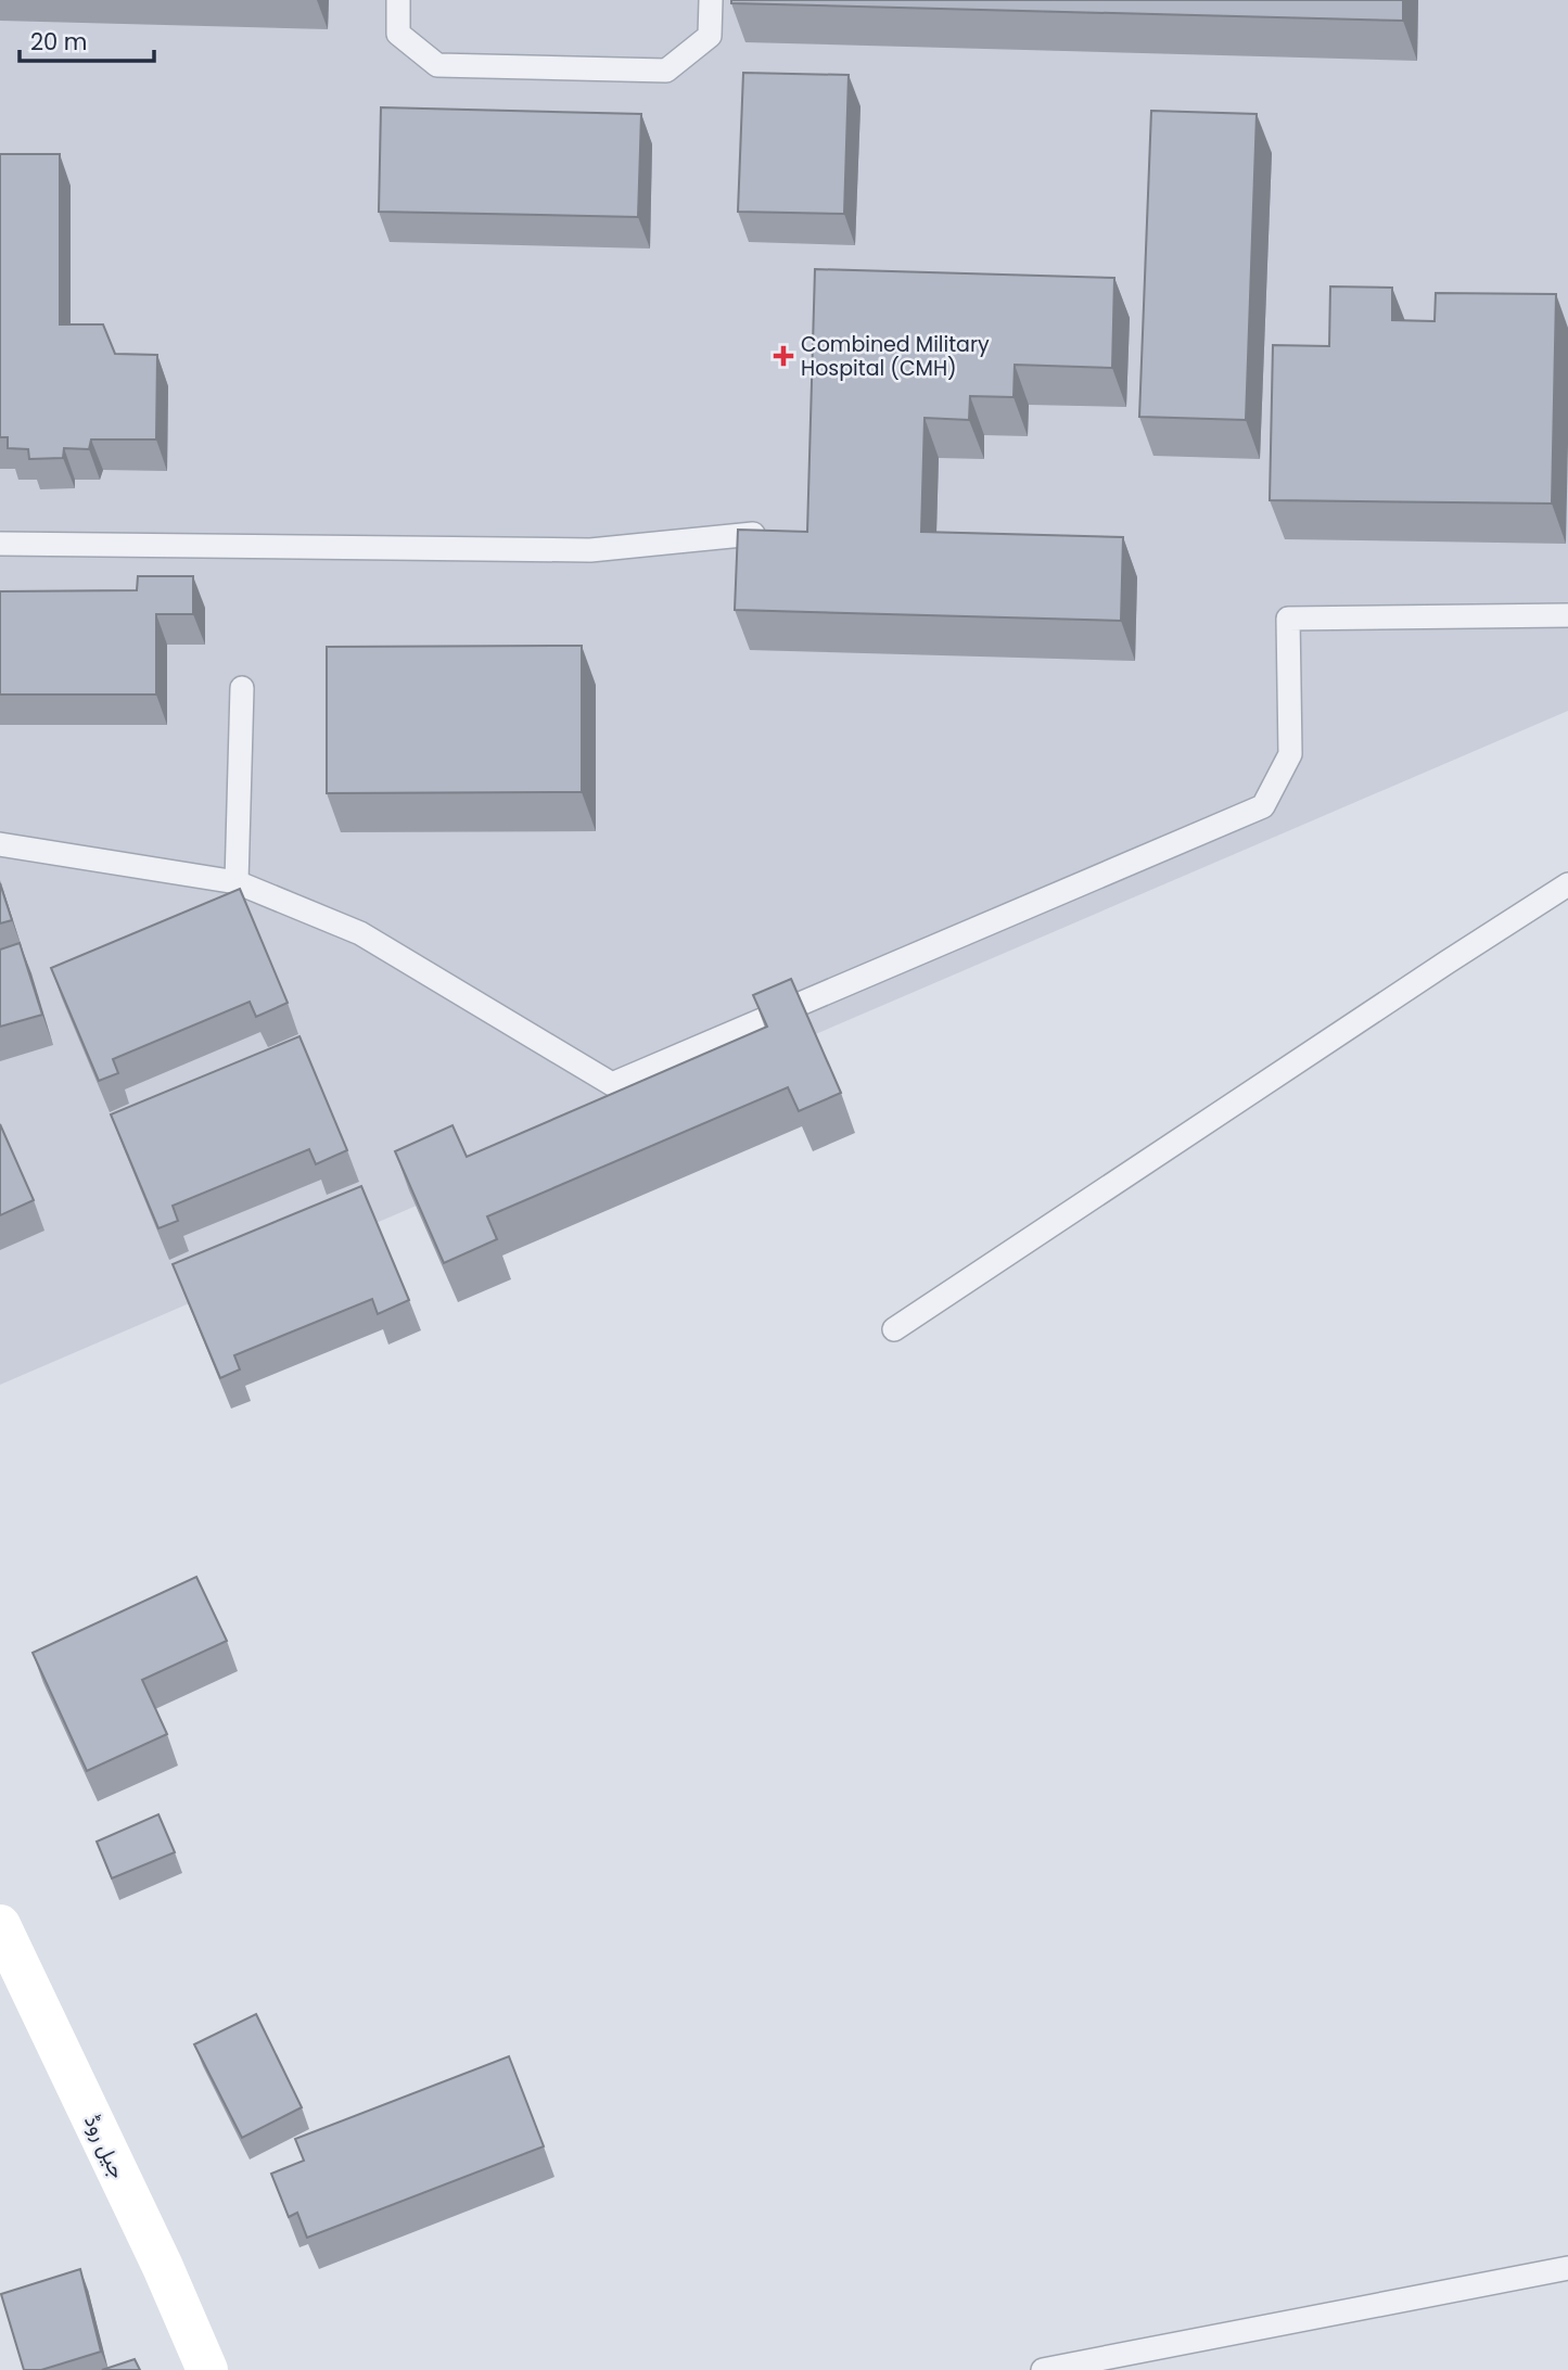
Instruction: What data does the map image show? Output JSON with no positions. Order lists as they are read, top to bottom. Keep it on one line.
{"streets":{"main road":["جیل روڈ"]},"places":{"health":["Combined Military Hospital (CMH)"]},"scale_bar":"20 m"}
